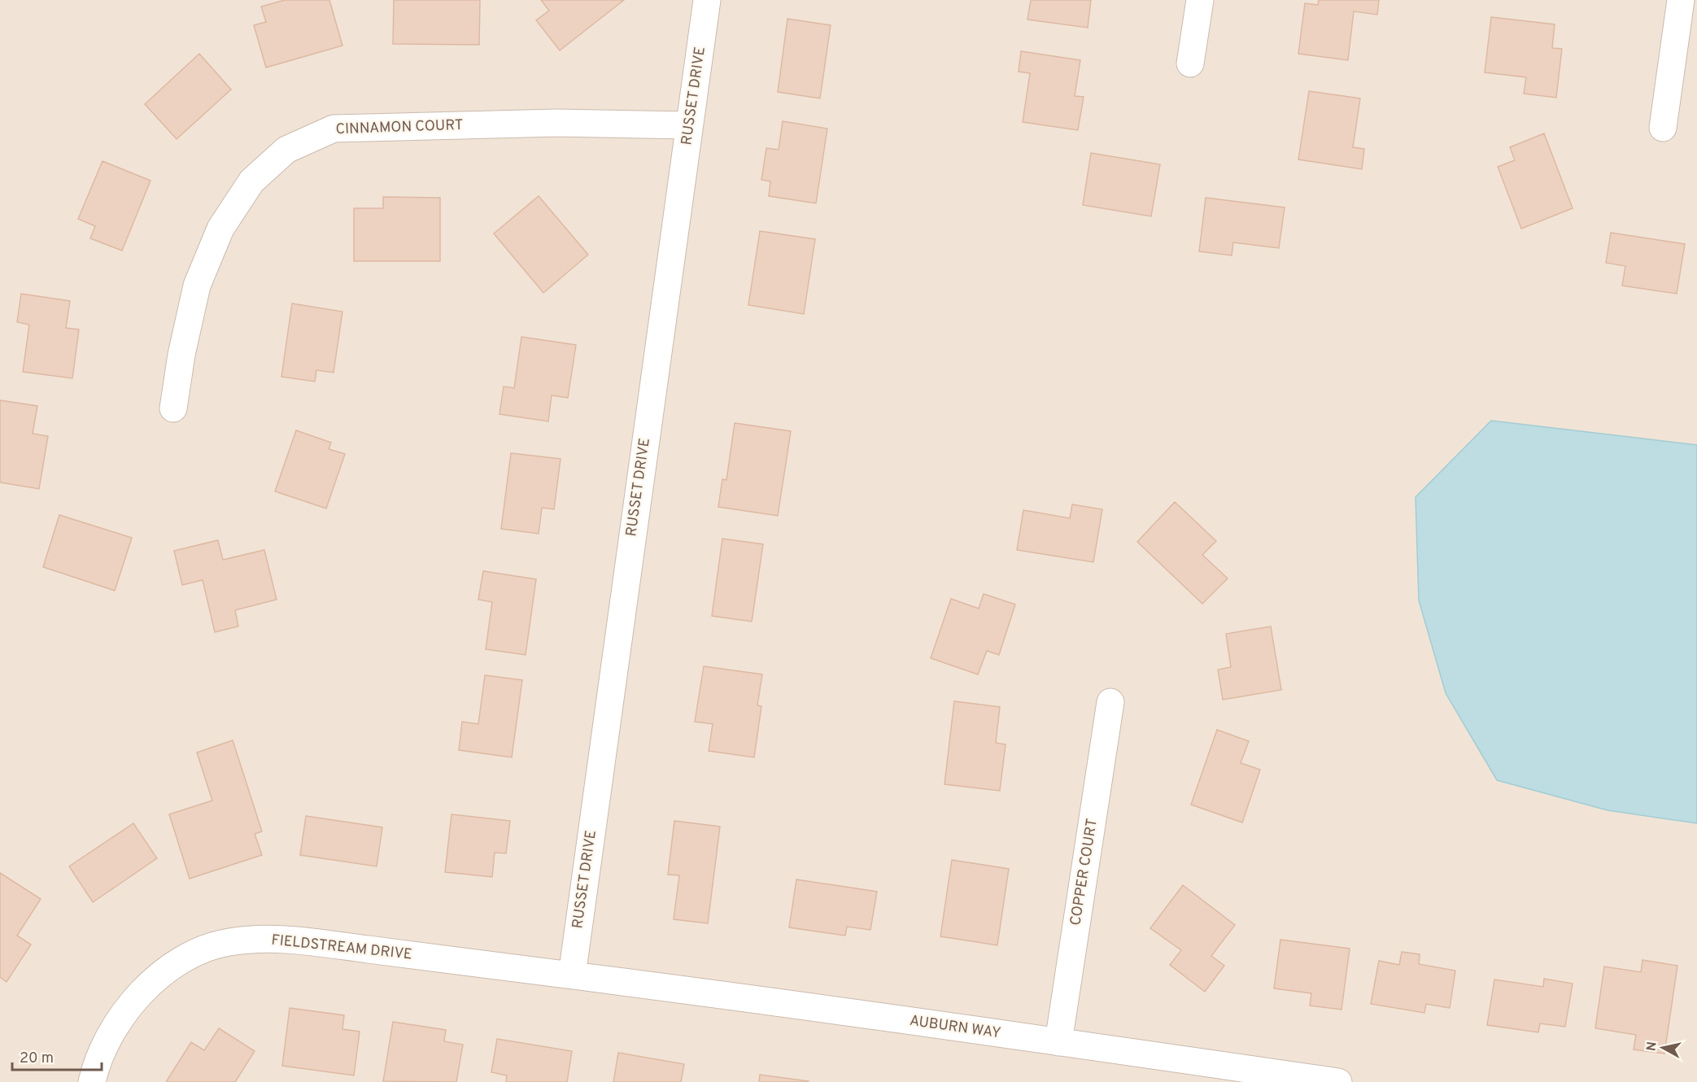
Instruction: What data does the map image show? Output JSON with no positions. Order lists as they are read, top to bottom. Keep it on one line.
{"streets":{"street":["RUSSET DRIVE","CINNAMON COURT","COPPER COURT","FIELDSTREAM DRIVE","AUBURN WAY"]},"crossings":[["RUSSET DRIVE","CINNAMON COURT"],["RUSSET DRIVE","FIELDSTREAM DRIVE"],["RUSSET DRIVE","AUBURN WAY"],["COPPER COURT","AUBURN WAY"],["FIELDSTREAM DRIVE","AUBURN WAY"]],"scale_bar":"20 m","north":"left"}
